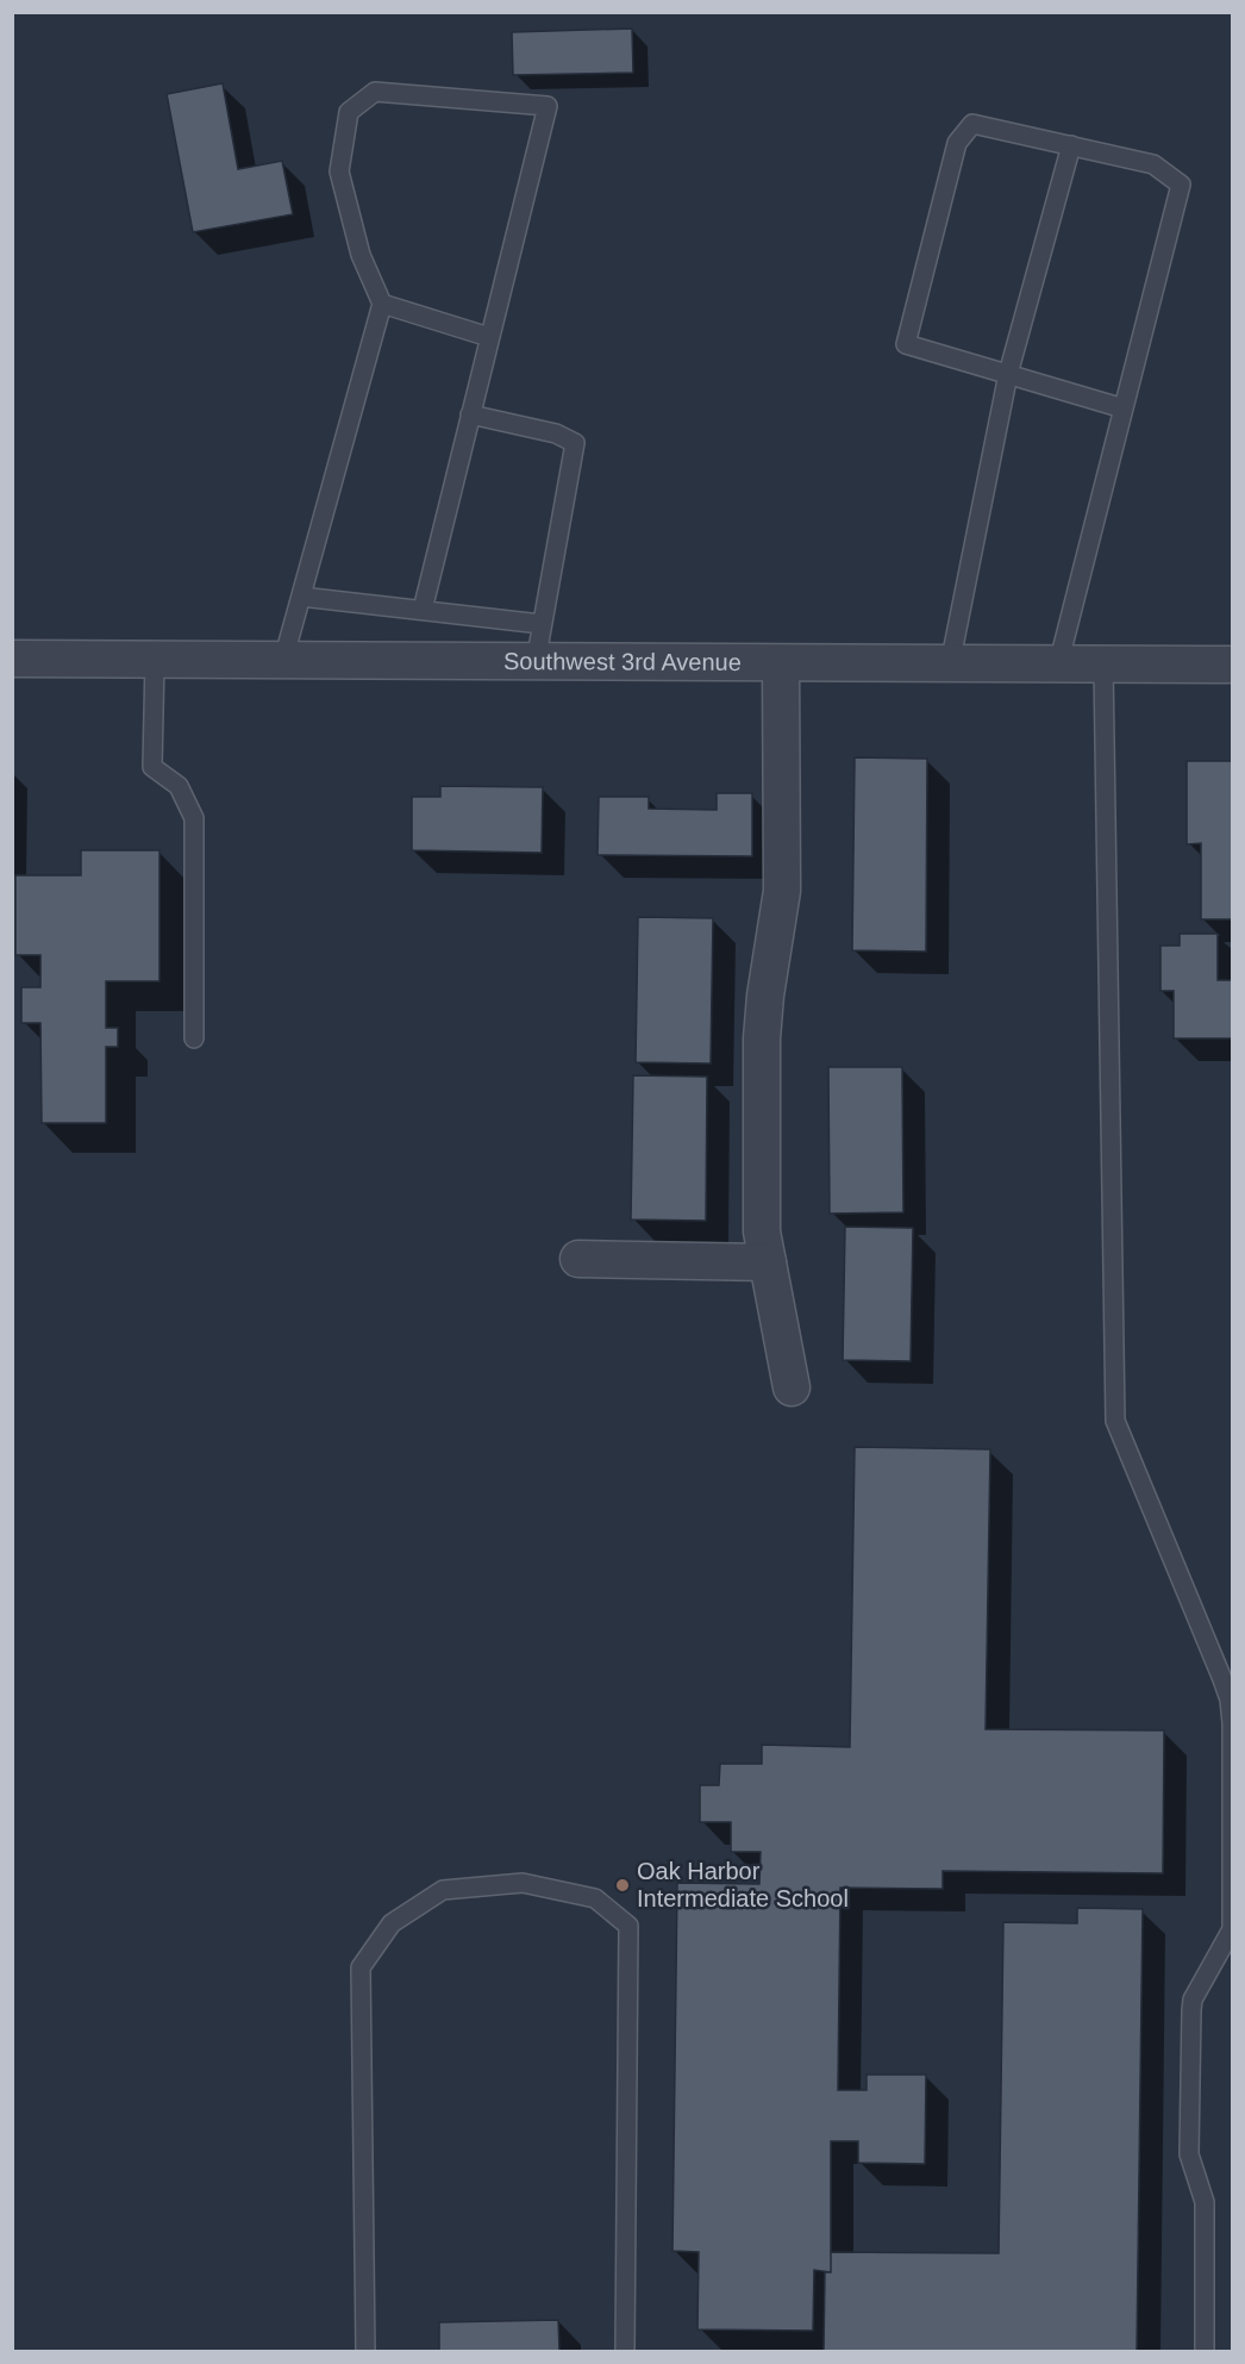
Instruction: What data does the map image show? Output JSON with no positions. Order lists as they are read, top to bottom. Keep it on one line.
{"streets":{"street":["Southwest 3rd Avenue"]},"places":["Oak Harbor Intermediate School"]}
